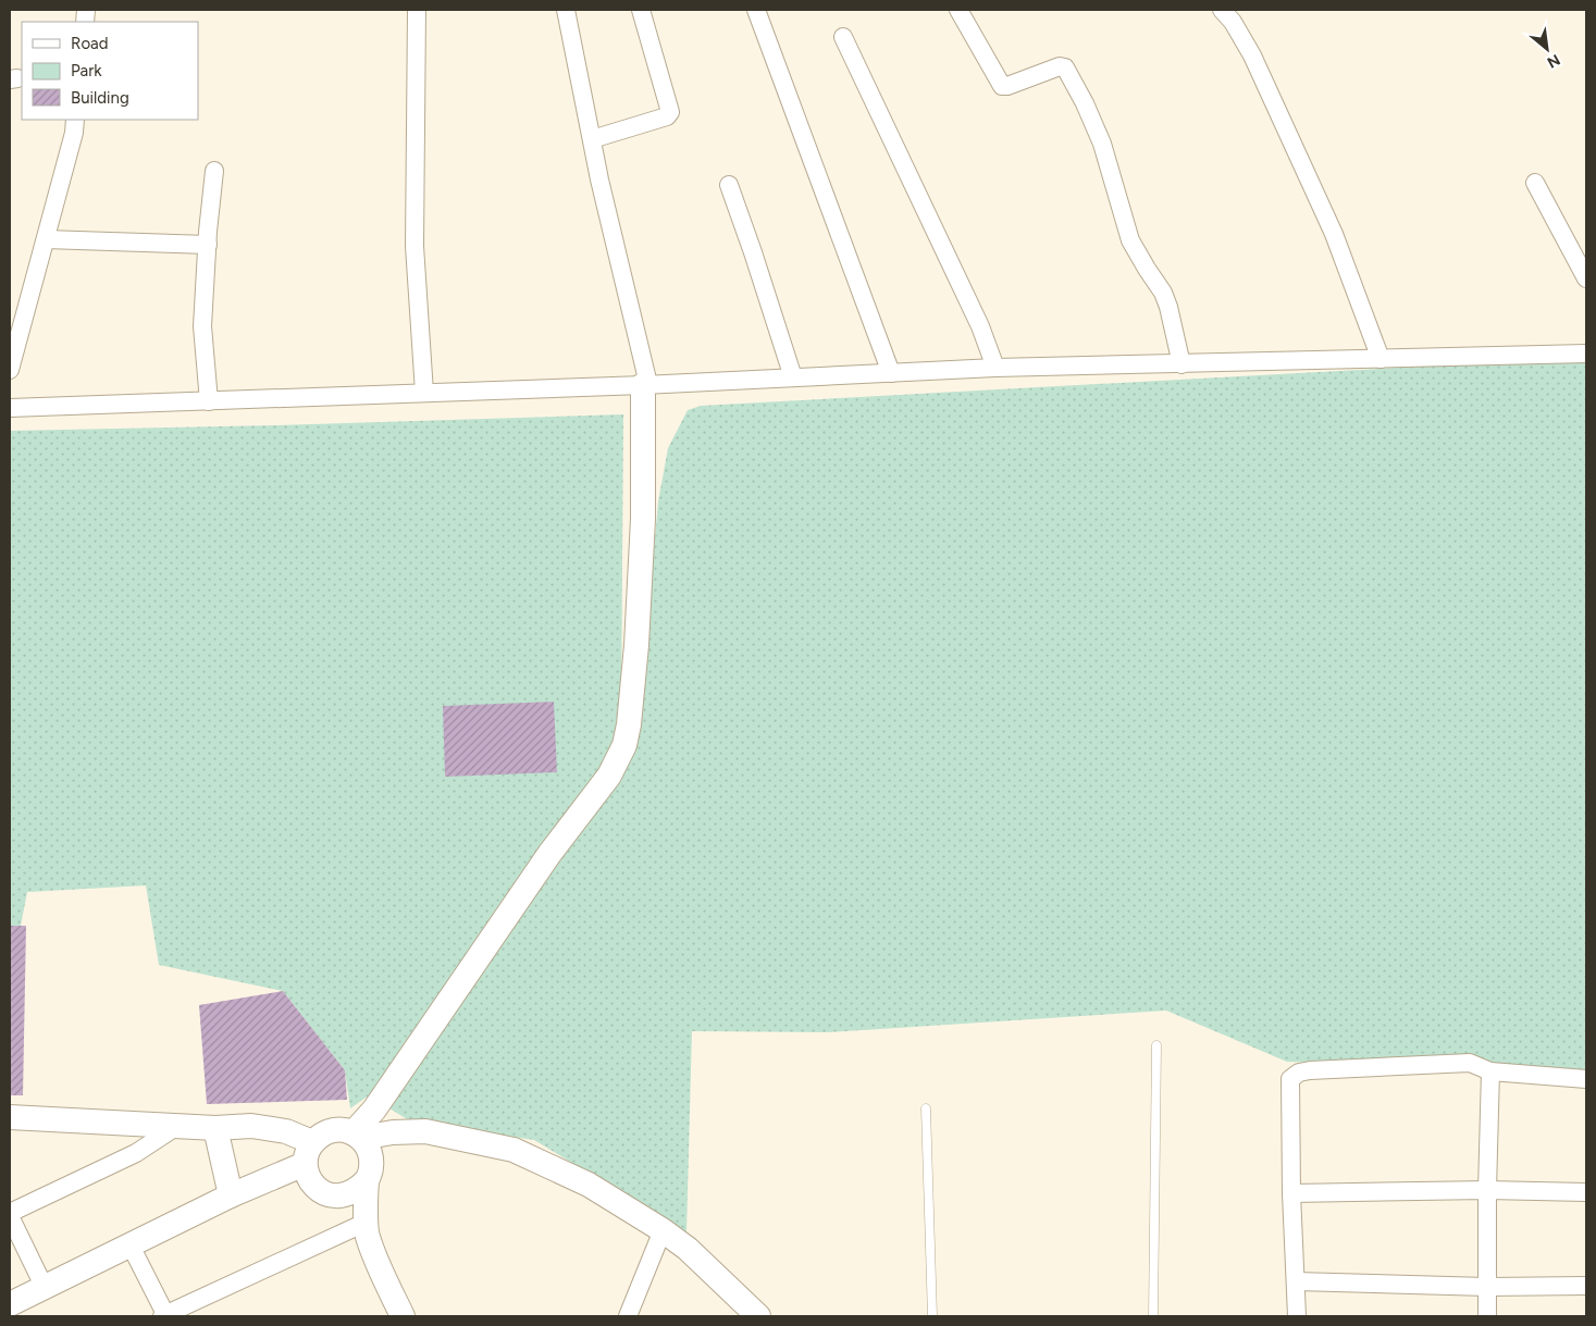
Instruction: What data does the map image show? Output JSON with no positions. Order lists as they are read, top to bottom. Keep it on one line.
{"legend":["Road","Park","Building"],"north":"bottom right"}
